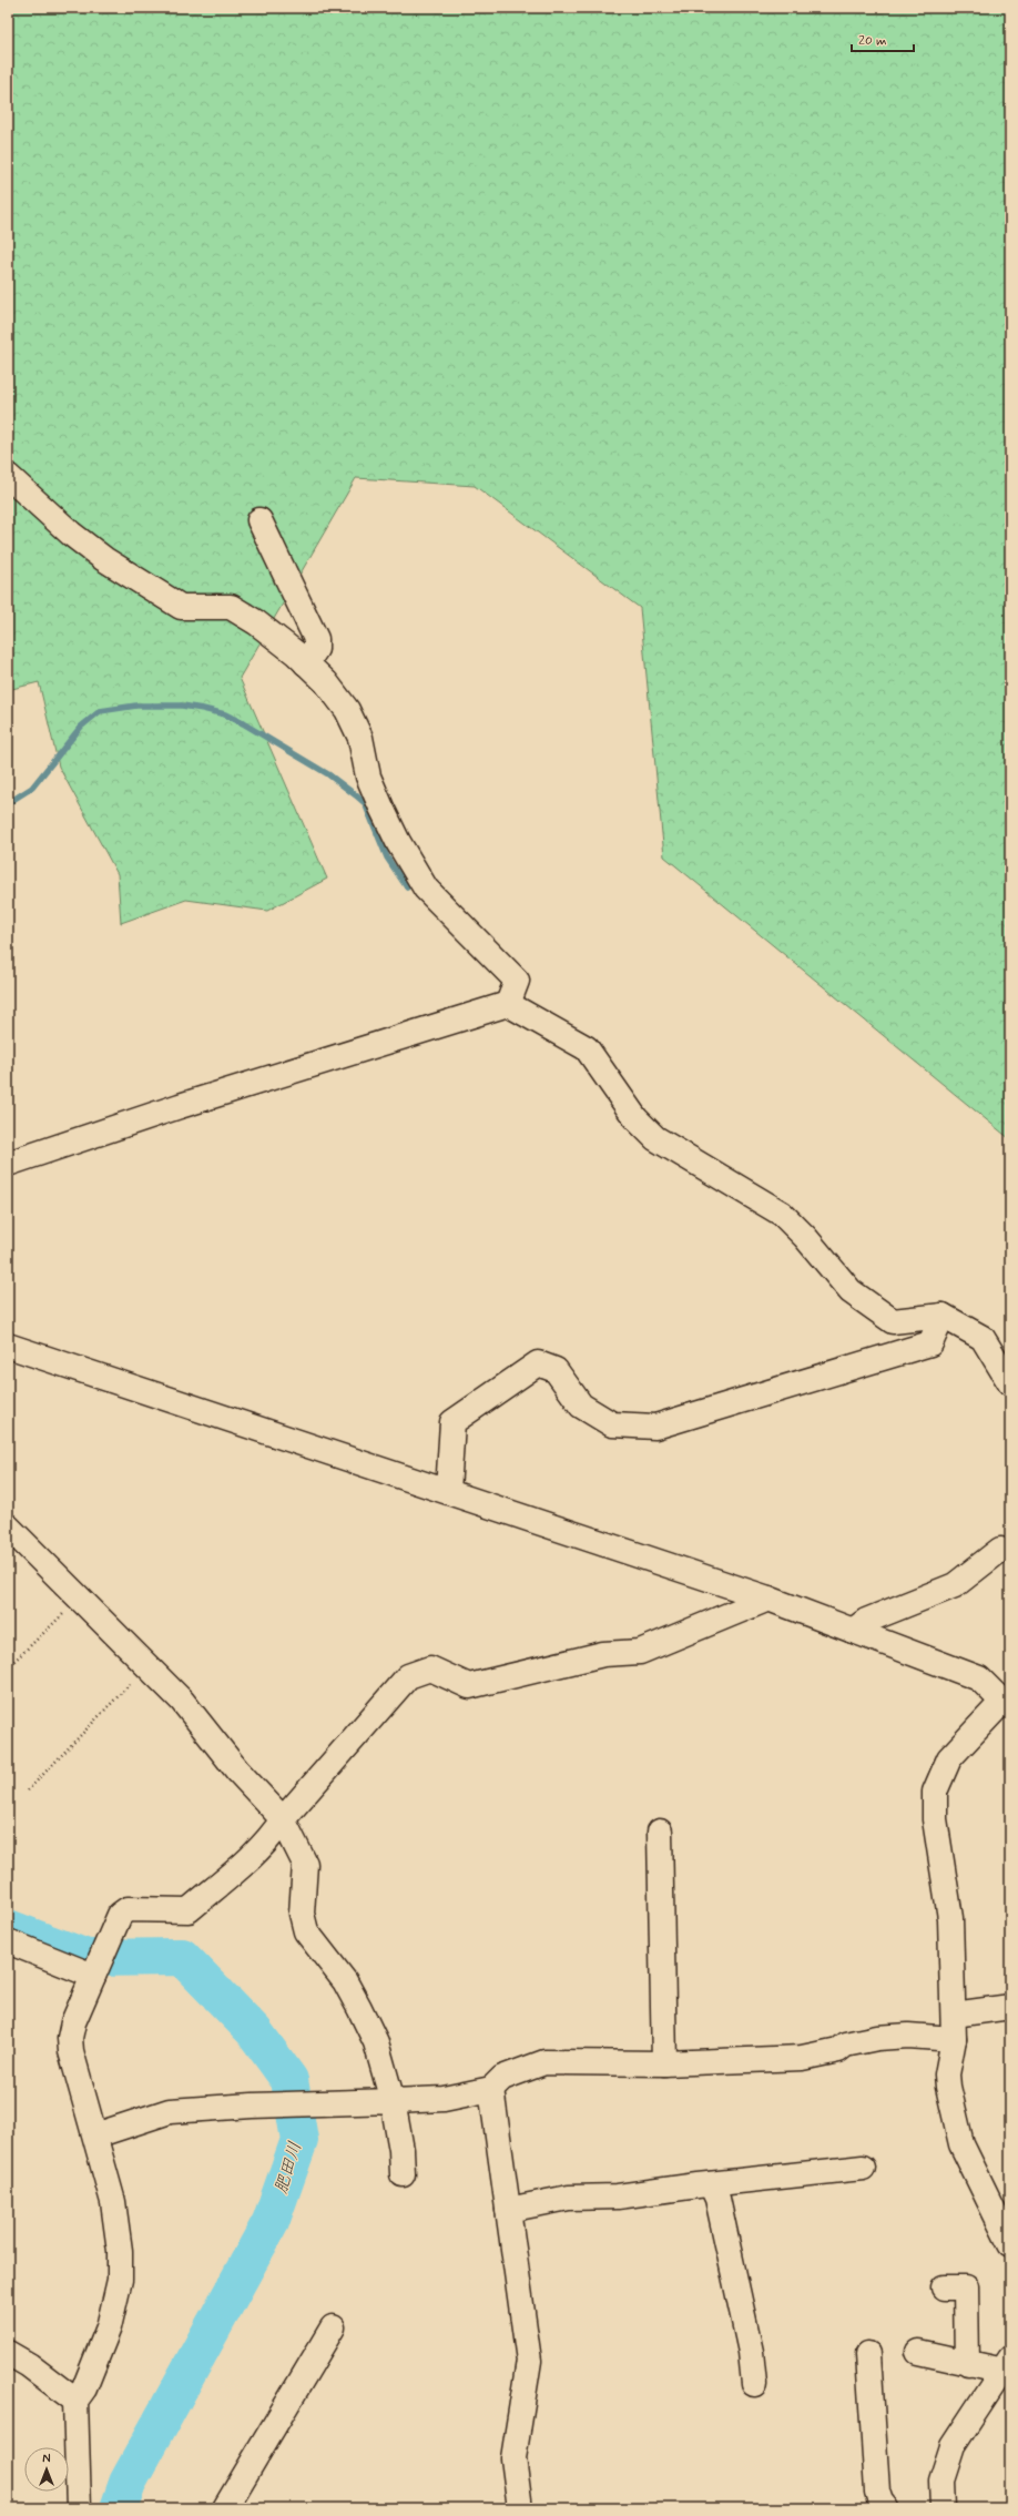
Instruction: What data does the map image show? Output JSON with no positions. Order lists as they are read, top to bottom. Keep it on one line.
{"water":["肥田川"],"scale_bar":"20 m","north":"top"}
